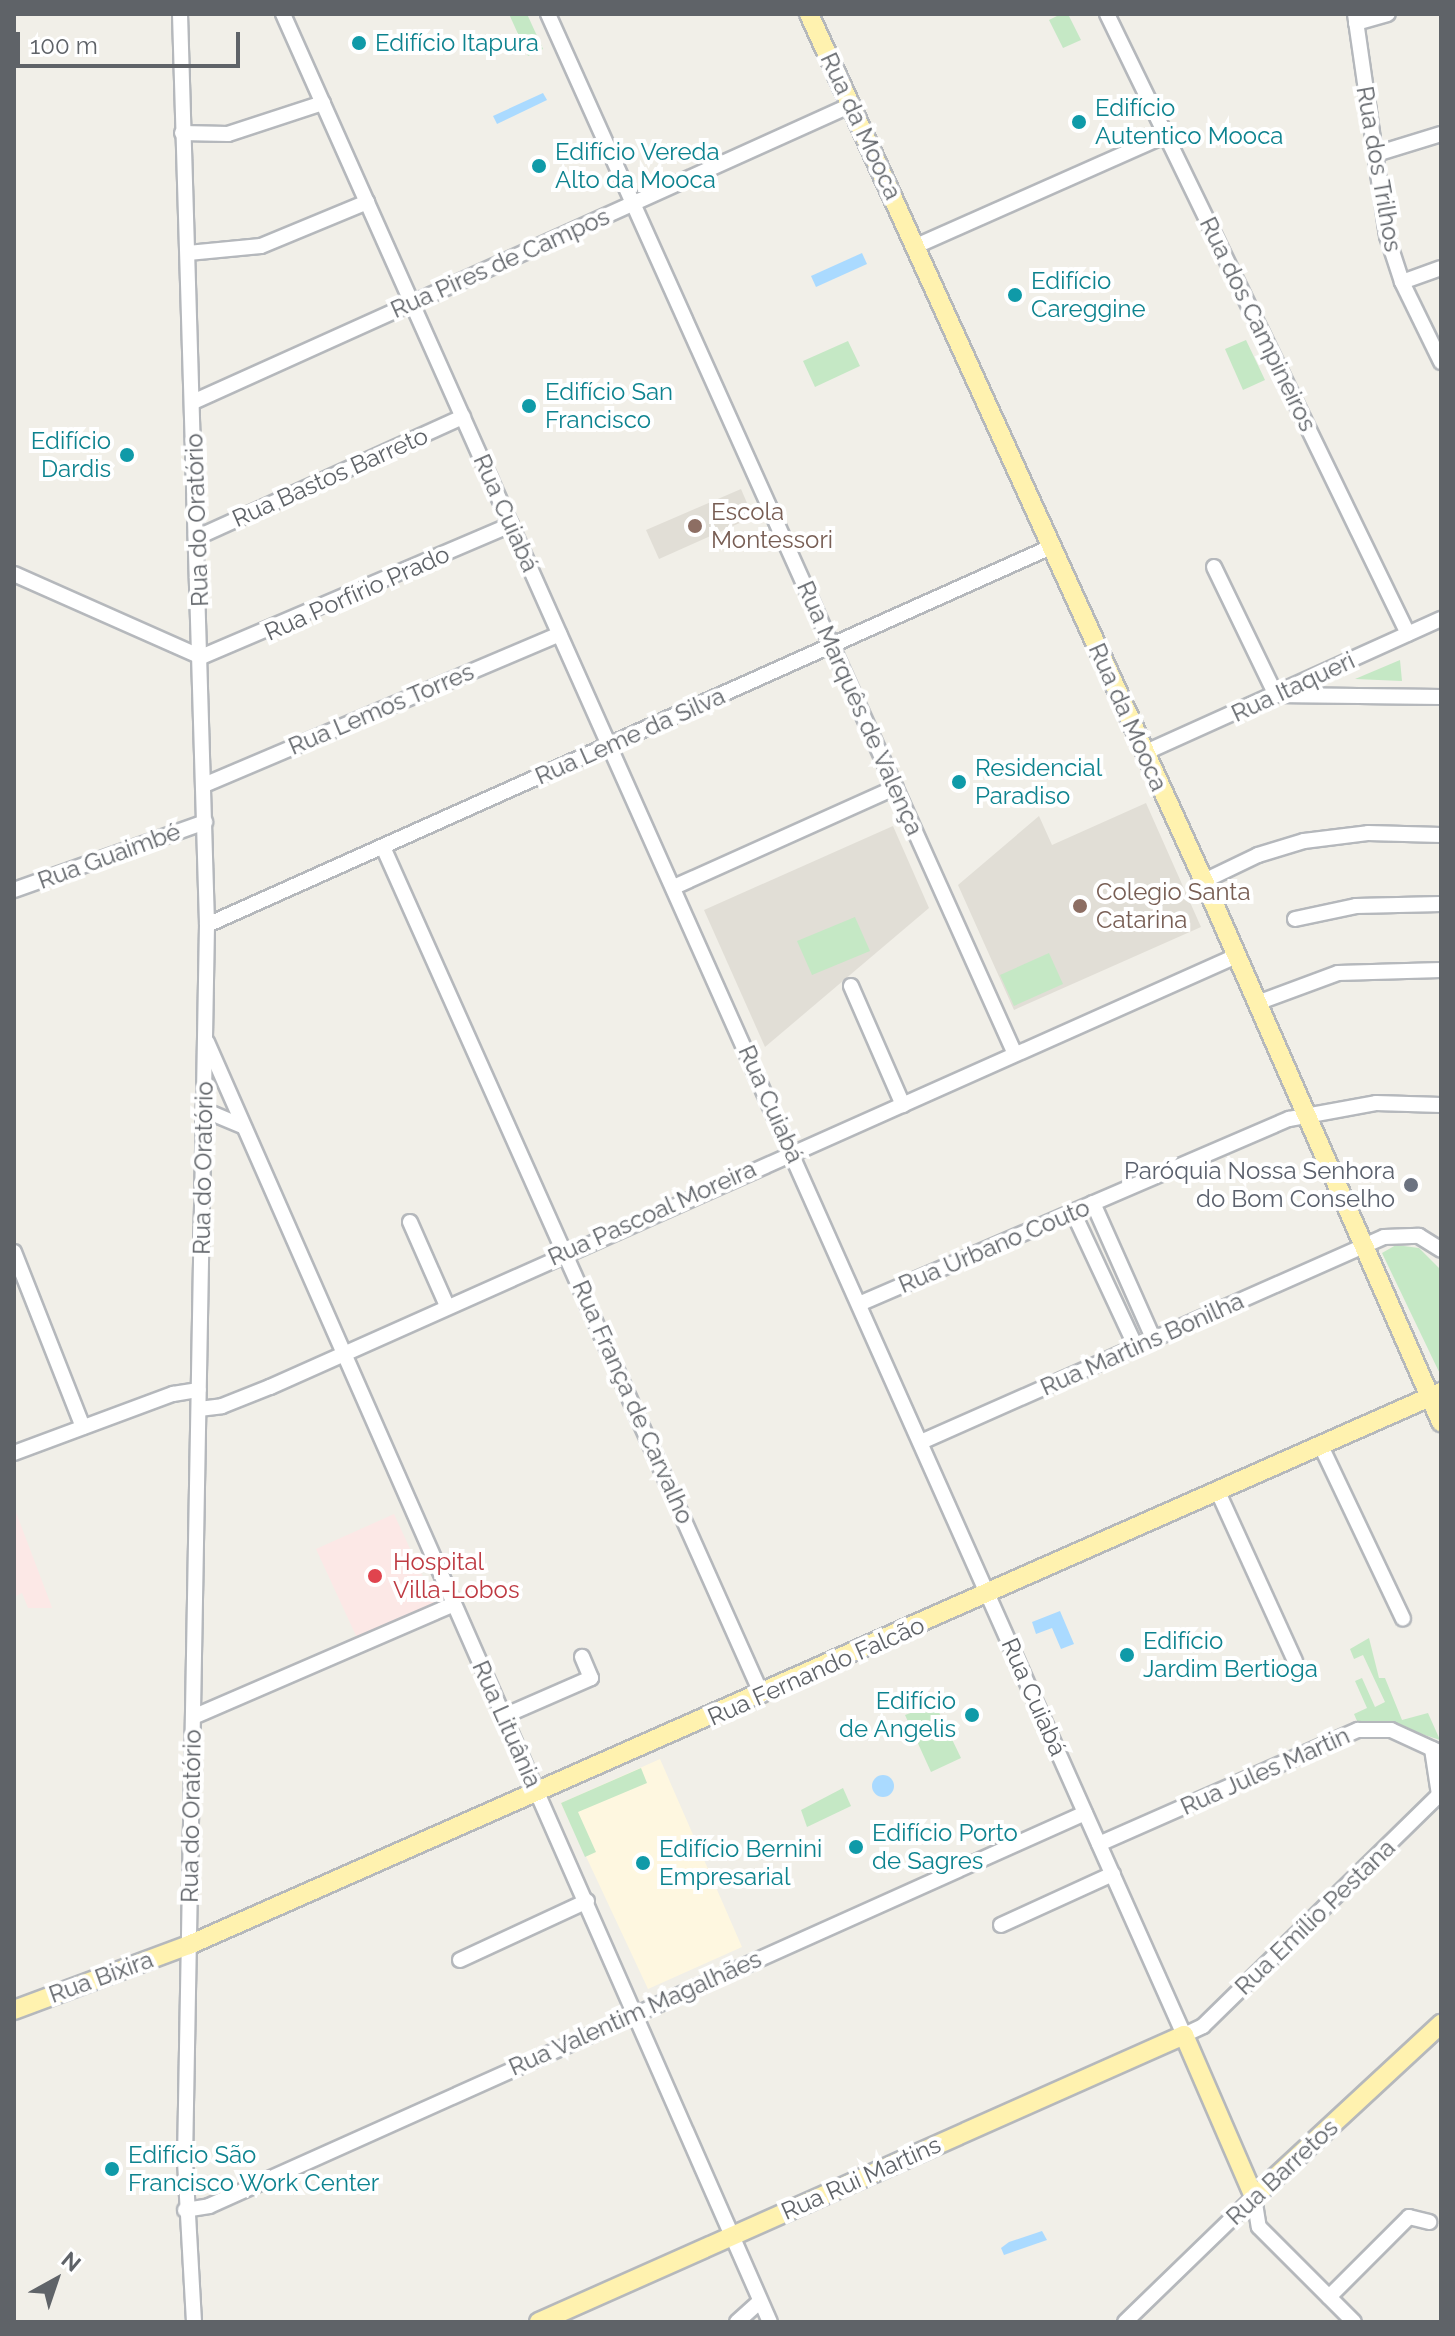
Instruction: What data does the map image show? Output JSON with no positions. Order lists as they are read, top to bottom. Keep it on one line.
{"streets":{"main road":["Rua da Mooca","Rua Cuiabá","Rua Fernando Falcão","Rua Bixira","Rua Barretos","Rua Rui Martins"],"street":["Rua dos Trilhos","Rua Pires de Campos","Rua dos Campineiros","Rua Bastos Barreto","Rua do Oratório","Rua Porfírio Prado","Rua Itaqueri","Rua Marquês de Valença","Rua Lemos Torres","Rua Leme da Silva","Rua Guaimbé","Rua Pascoal Moreira","Rua Urbano Couto","Rua Martins Bonilha","Rua França de Carvalho","Rua Lituânia","Rua Jules Martin","Rua Emílio Pestana","Rua Valentim Magalhães"]},"crossings":[["Rua da Mooca","Rua Pires de Campos"],["Rua da Mooca","Rua Itaqueri"],["Rua da Mooca","Rua Leme da Silva"],["Rua da Mooca","Rua Pascoal Moreira"],["Rua da Mooca","Rua Urbano Couto"],["Rua da Mooca","Rua Martins Bonilha"],["Rua da Mooca","Rua Fernando Falcão"],["Rua Pires de Campos","Rua Cuiabá"],["Rua Pires de Campos","Rua do Oratório"],["Rua Pires de Campos","Rua Marquês de Valença"],["Rua dos Campineiros","Rua Itaqueri"],["Rua Bastos Barreto","Rua Cuiabá"],["Rua Bastos Barreto","Rua do Oratório"],["Rua Cuiabá","Rua Porfírio Prado"],["Rua Cuiabá","Rua Lemos Torres"],["Rua Cuiabá","Rua Leme da Silva"],["Rua Cuiabá","Rua Pascoal Moreira"],["Rua Cuiabá","Rua Urbano Couto"],["Rua Cuiabá","Rua Martins Bonilha"],["Rua Cuiabá","Rua Fernando Falcão"],["Rua Cuiabá","Rua Jules Martin"],["Rua Cuiabá","Rua Emílio Pestana"],["Rua Cuiabá","Rua Valentim Magalhães"],["Rua Cuiabá","Rua Barretos"],["Rua Cuiabá","Rua Rui Martins"],["Rua do Oratório","Rua Porfírio Prado"],["Rua do Oratório","Rua Lemos Torres"],["Rua do Oratório","Rua Leme da Silva"],["Rua do Oratório","Rua Guaimbé"],["Rua do Oratório","Rua Pascoal Moreira"],["Rua do Oratório","Rua Fernando Falcão"],["Rua do Oratório","Rua Lituânia"],["Rua do Oratório","Rua Bixira"],["Rua do Oratório","Rua Valentim Magalhães"],["Rua Marquês de Valença","Rua Leme da Silva"],["Rua Marquês de Valença","Rua Pascoal Moreira"],["Rua Leme da Silva","Rua França de Carvalho"],["Rua Pascoal Moreira","Rua França de Carvalho"],["Rua Pascoal Moreira","Rua Lituânia"],["Rua França de Carvalho","Rua Fernando Falcão"],["Rua Fernando Falcão","Rua Lituânia"],["Rua Fernando Falcão","Rua Bixira"],["Rua Lituânia","Rua Valentim Magalhães"],["Rua Lituânia","Rua Rui Martins"],["Rua Jules Martin","Rua Emílio Pestana"],["Rua Emílio Pestana","Rua Rui Martins"]],"places":["Edifício Itapura","Edifício Autentico Mooca","Edifício Vereda Alto da Mooca","Edifício Careggine","Edifício San Francisco","Edifício Dardis","Escola Montessori","Residencial Paradiso","Colegio Santa Catarina","Paróquia Nossa Senhora do Bom Conselho","Hospital Villa-Lobos","Edifício Jardim Bertioga","Edifício de Angelis","Edifício Porto de Sagres","Edifício Bernini Empresarial","Edifício São Francisco Work Center"],"scale_bar":"100 m","north":"top right"}
